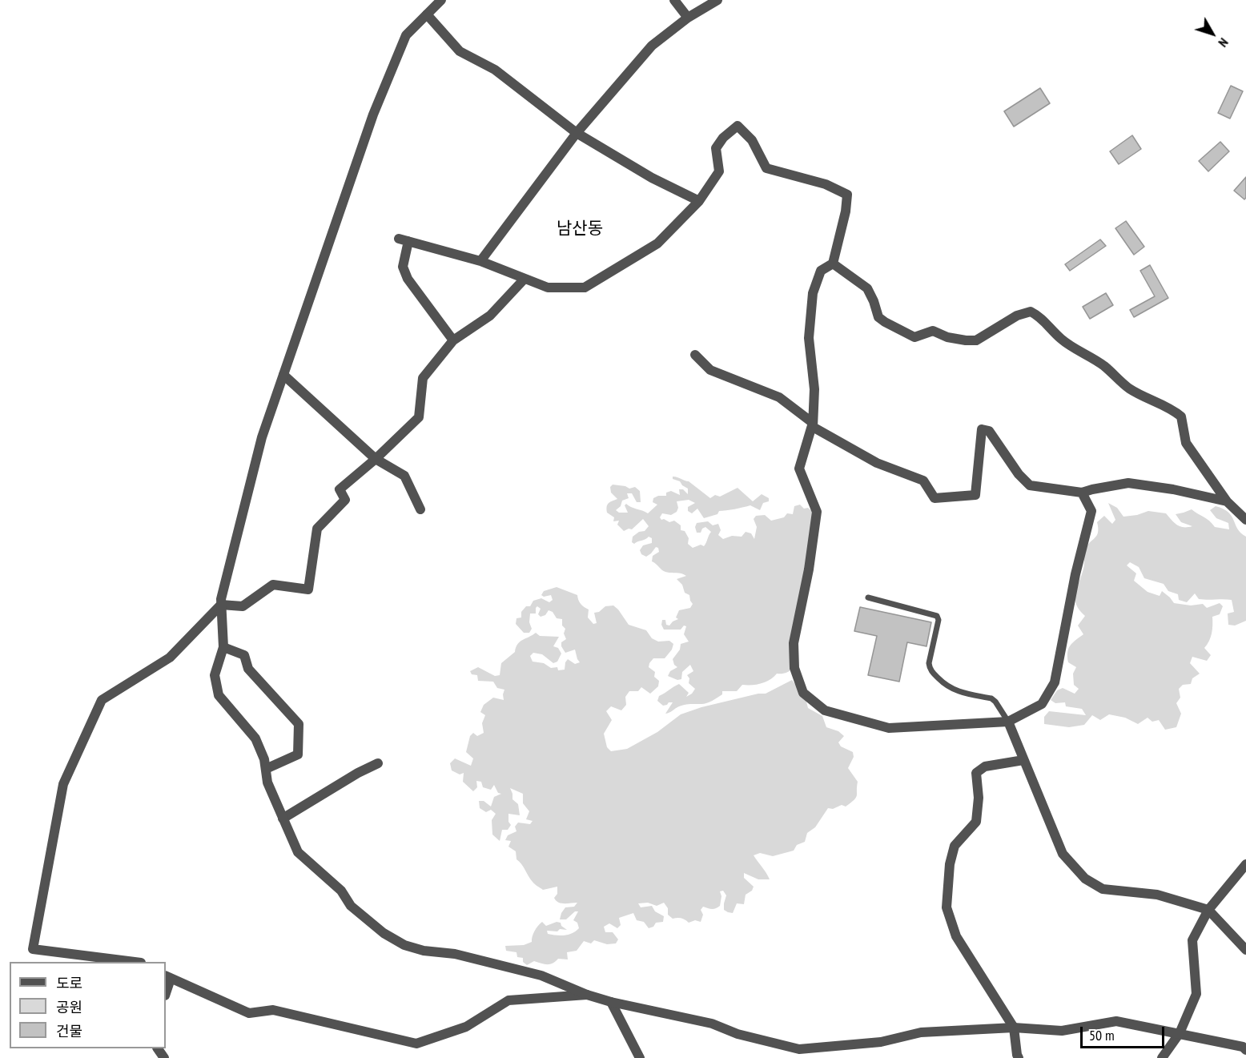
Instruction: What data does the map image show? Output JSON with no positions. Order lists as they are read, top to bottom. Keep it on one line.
{"districts":["남산동"],"legend":["도로","공원","건물"],"scale_bar":"50 m","north":"bottom right"}
